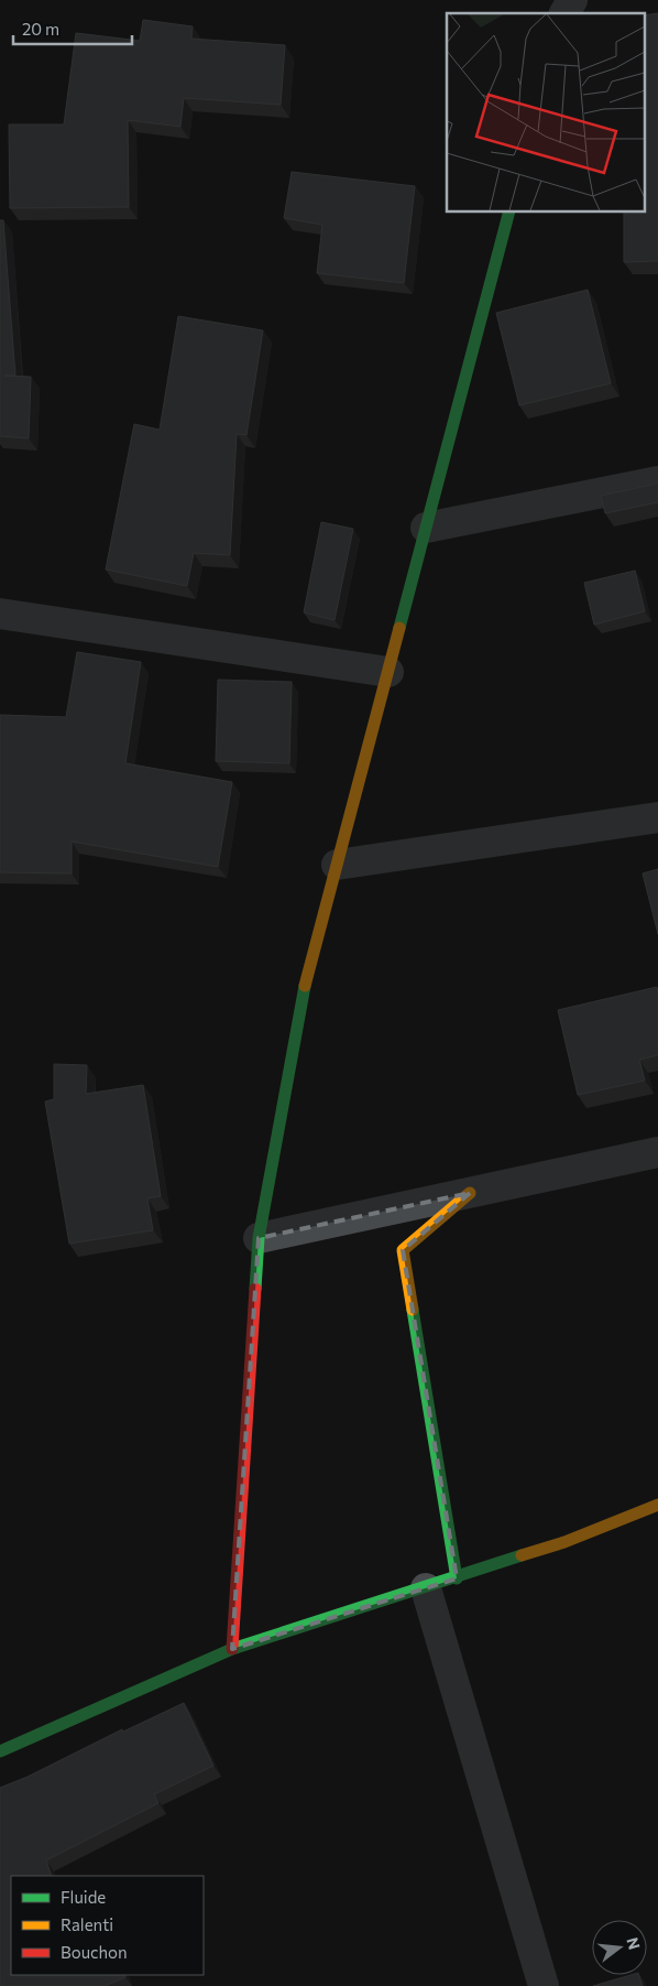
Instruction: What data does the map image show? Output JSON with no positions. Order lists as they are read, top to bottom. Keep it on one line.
{"legend":["Fluide","Ralenti","Bouchon"],"scale_bar":"20 m","north":"right"}
